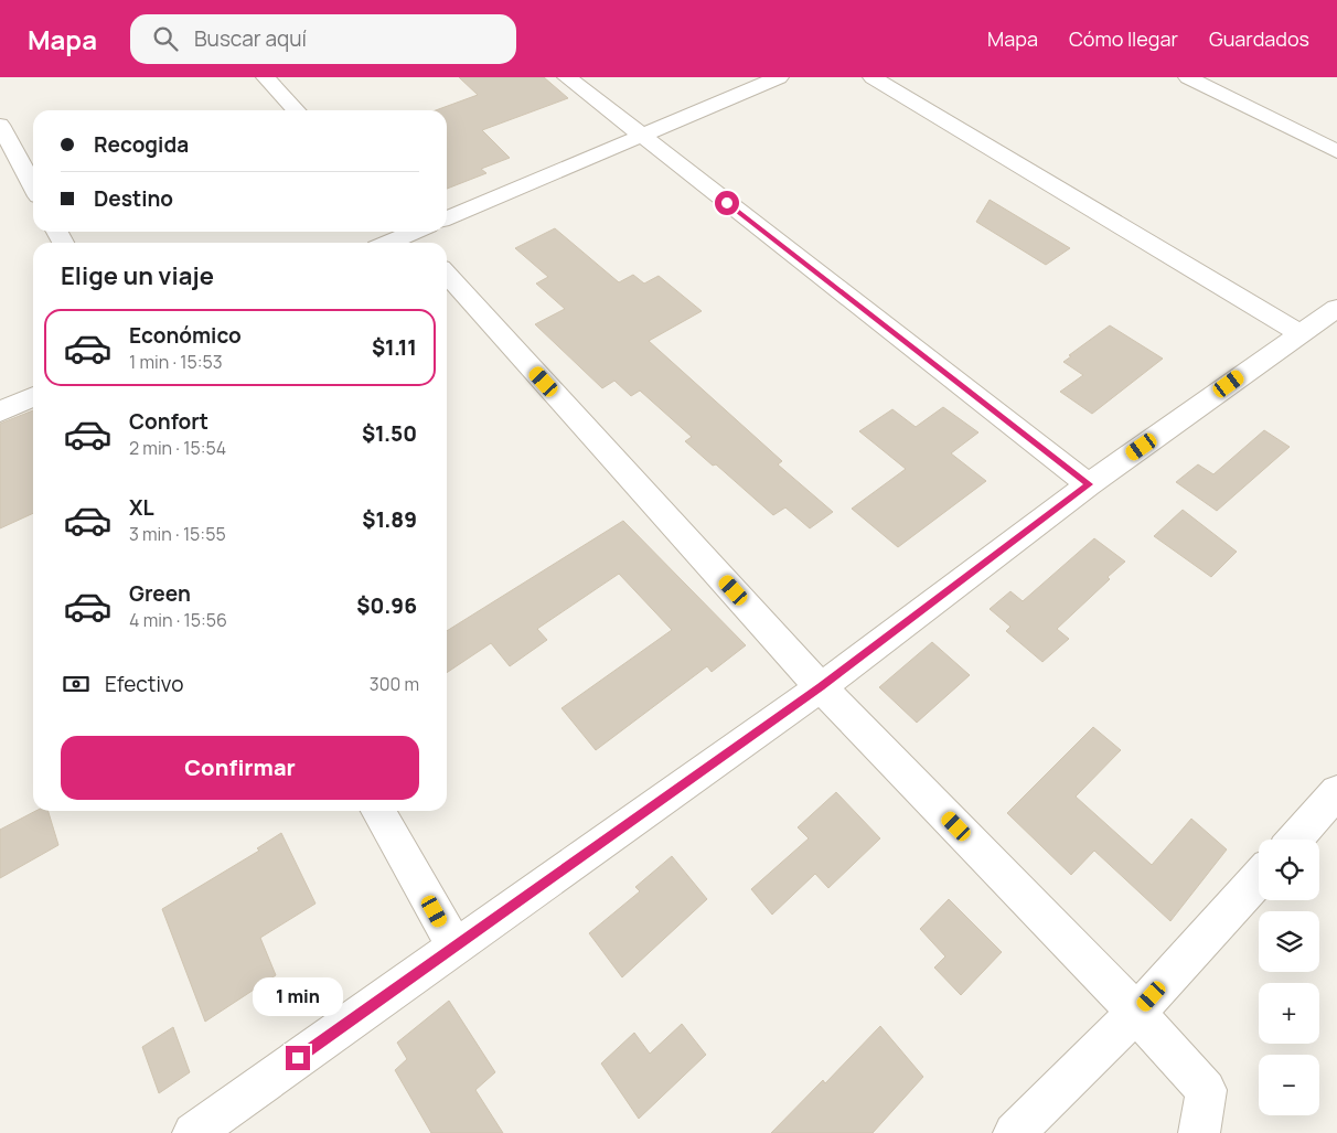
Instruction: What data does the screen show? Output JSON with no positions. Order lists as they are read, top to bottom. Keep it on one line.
{"page":{"header":"Mapa","search":"Buscar aquí","nav":["Mapa","Cómo llegar","Guardados"],"banner":["Recogida","Destino"],"heading":"Elige un viaje","list":[{"name":"Económico","note":"1 min · 15:53","value":"$1.11"},{"name":"Confort","note":"2 min · 15:54","value":"$1.50"},{"name":"XL","note":"3 min · 15:55","value":"$1.89"},{"name":"Green","note":"4 min · 15:56","value":"$0.96"}],"pay":["Efectivo","300 m"],"buttons":"Confirmar","map_buttons":["+","−"],"bubble":"1 min"}}
